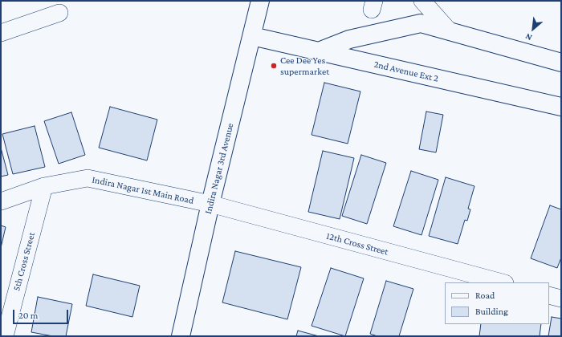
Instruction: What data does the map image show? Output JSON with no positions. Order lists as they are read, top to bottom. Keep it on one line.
{"streets":{"street":["2nd Avenue Ext 2","Indira Nagar 3rd Avenue","Indira Nagar 1st Main Road","12th Cross Street","5th Cross Street"]},"crossings":[["2nd Avenue Ext 2","Indira Nagar 3rd Avenue"],["Indira Nagar 3rd Avenue","Indira Nagar 1st Main Road"],["Indira Nagar 3rd Avenue","12th Cross Street"],["Indira Nagar 1st Main Road","12th Cross Street"],["Indira Nagar 1st Main Road","5th Cross Street"]],"places":["Cee Dee Yes supermarket"],"legend":["Road","Building"],"scale_bar":"20 m","north":"bottom left"}
